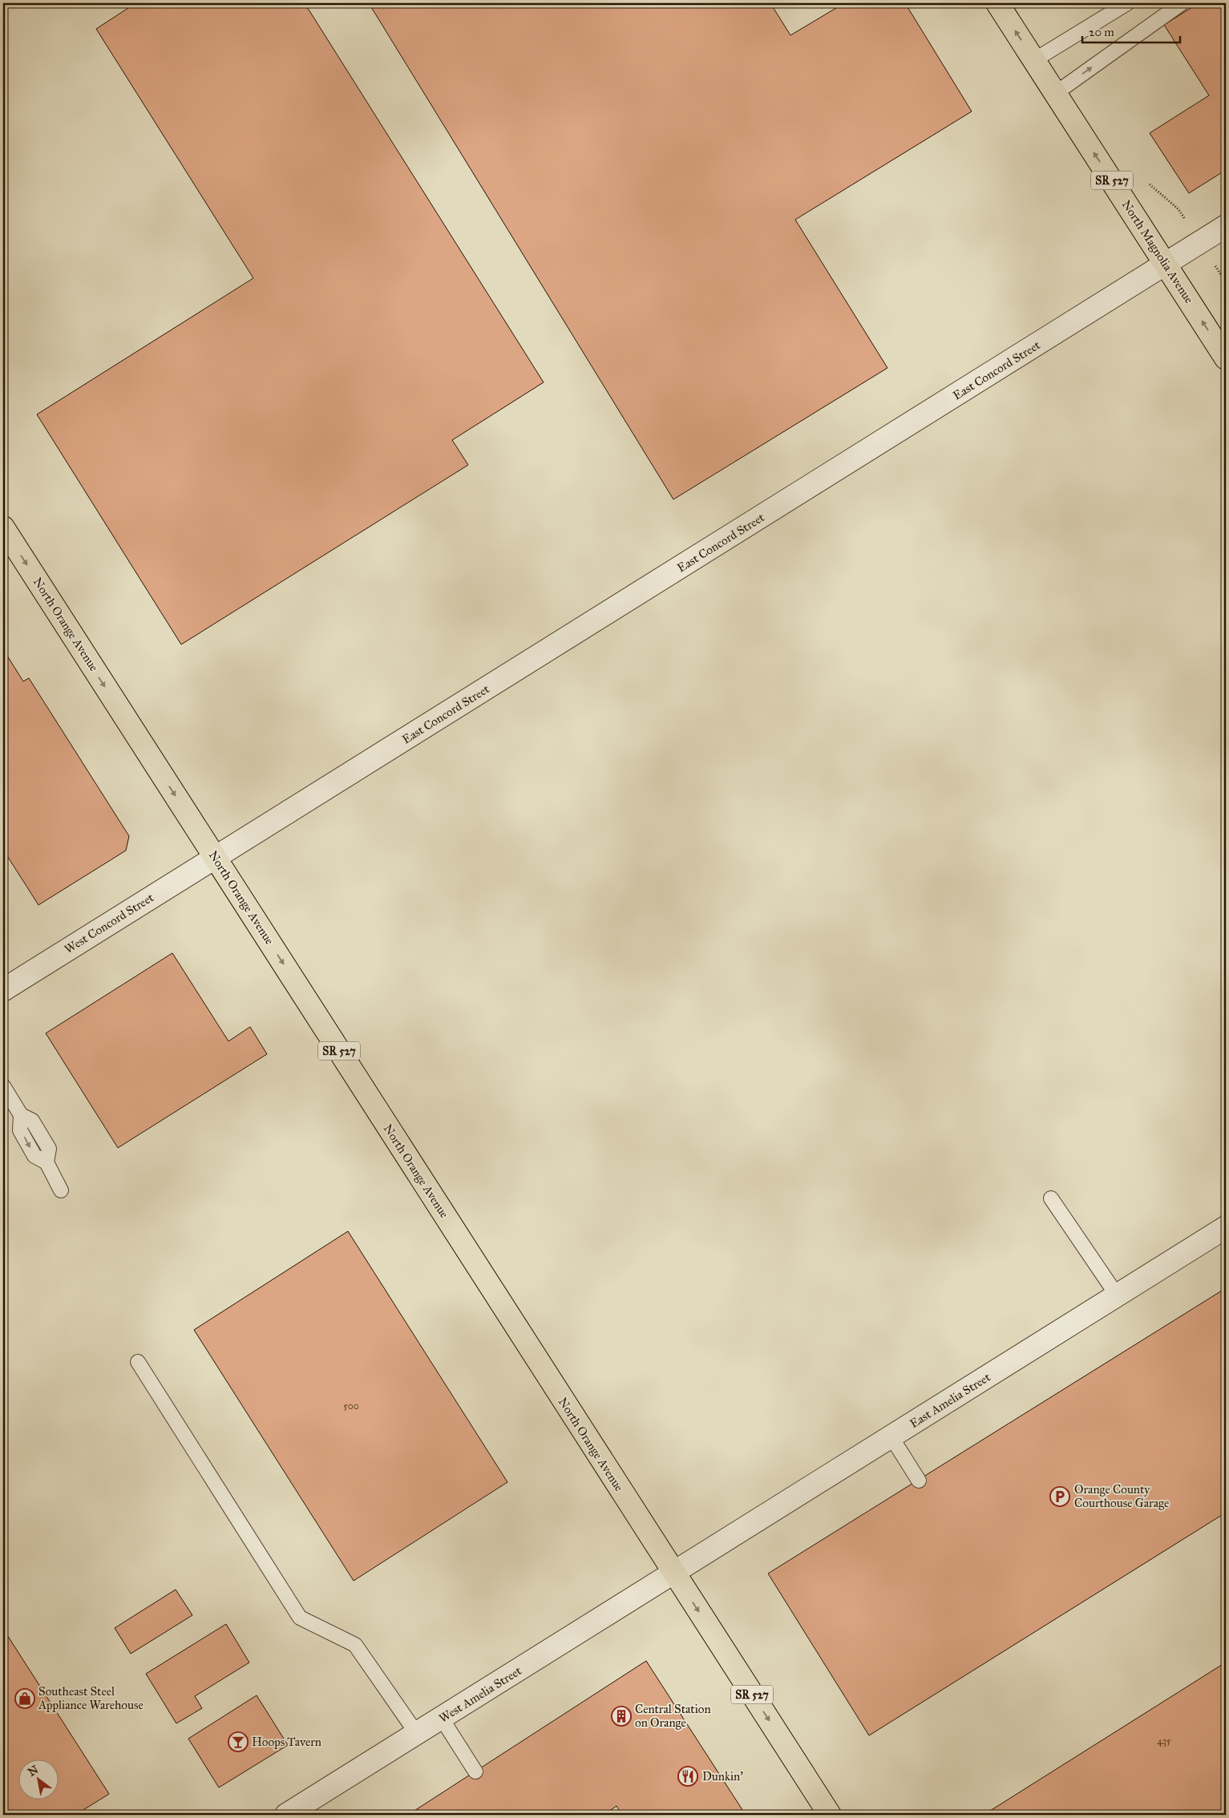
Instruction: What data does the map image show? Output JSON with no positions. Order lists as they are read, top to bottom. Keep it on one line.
{"streets":{"main road":["SR 527","North Magnolia Avenue","North Orange Avenue"],"street":["East Concord Street","West Concord Street","East Amelia Street","West Amelia Street"]},"crossings":[["North Magnolia Avenue","East Concord Street"],["East Concord Street","North Orange Avenue"],["East Concord Street","West Concord Street"],["North Orange Avenue","West Concord Street"],["North Orange Avenue","East Amelia Street"],["North Orange Avenue","West Amelia Street"],["East Amelia Street","West Amelia Street"]],"one_way":["North Magnolia Avenue","North Orange Avenue"],"places":{"parking":["Orange County Courthouse Garage"],"shop":["Southeast Steel Appliance Warehouse"],"building":["Central Station on Orange"],"bar":["Hoops Tavern"],"restaurant":["Dunkin'"]},"house_numbers":["500","435"],"scale_bar":"20 m","north":"top left"}
